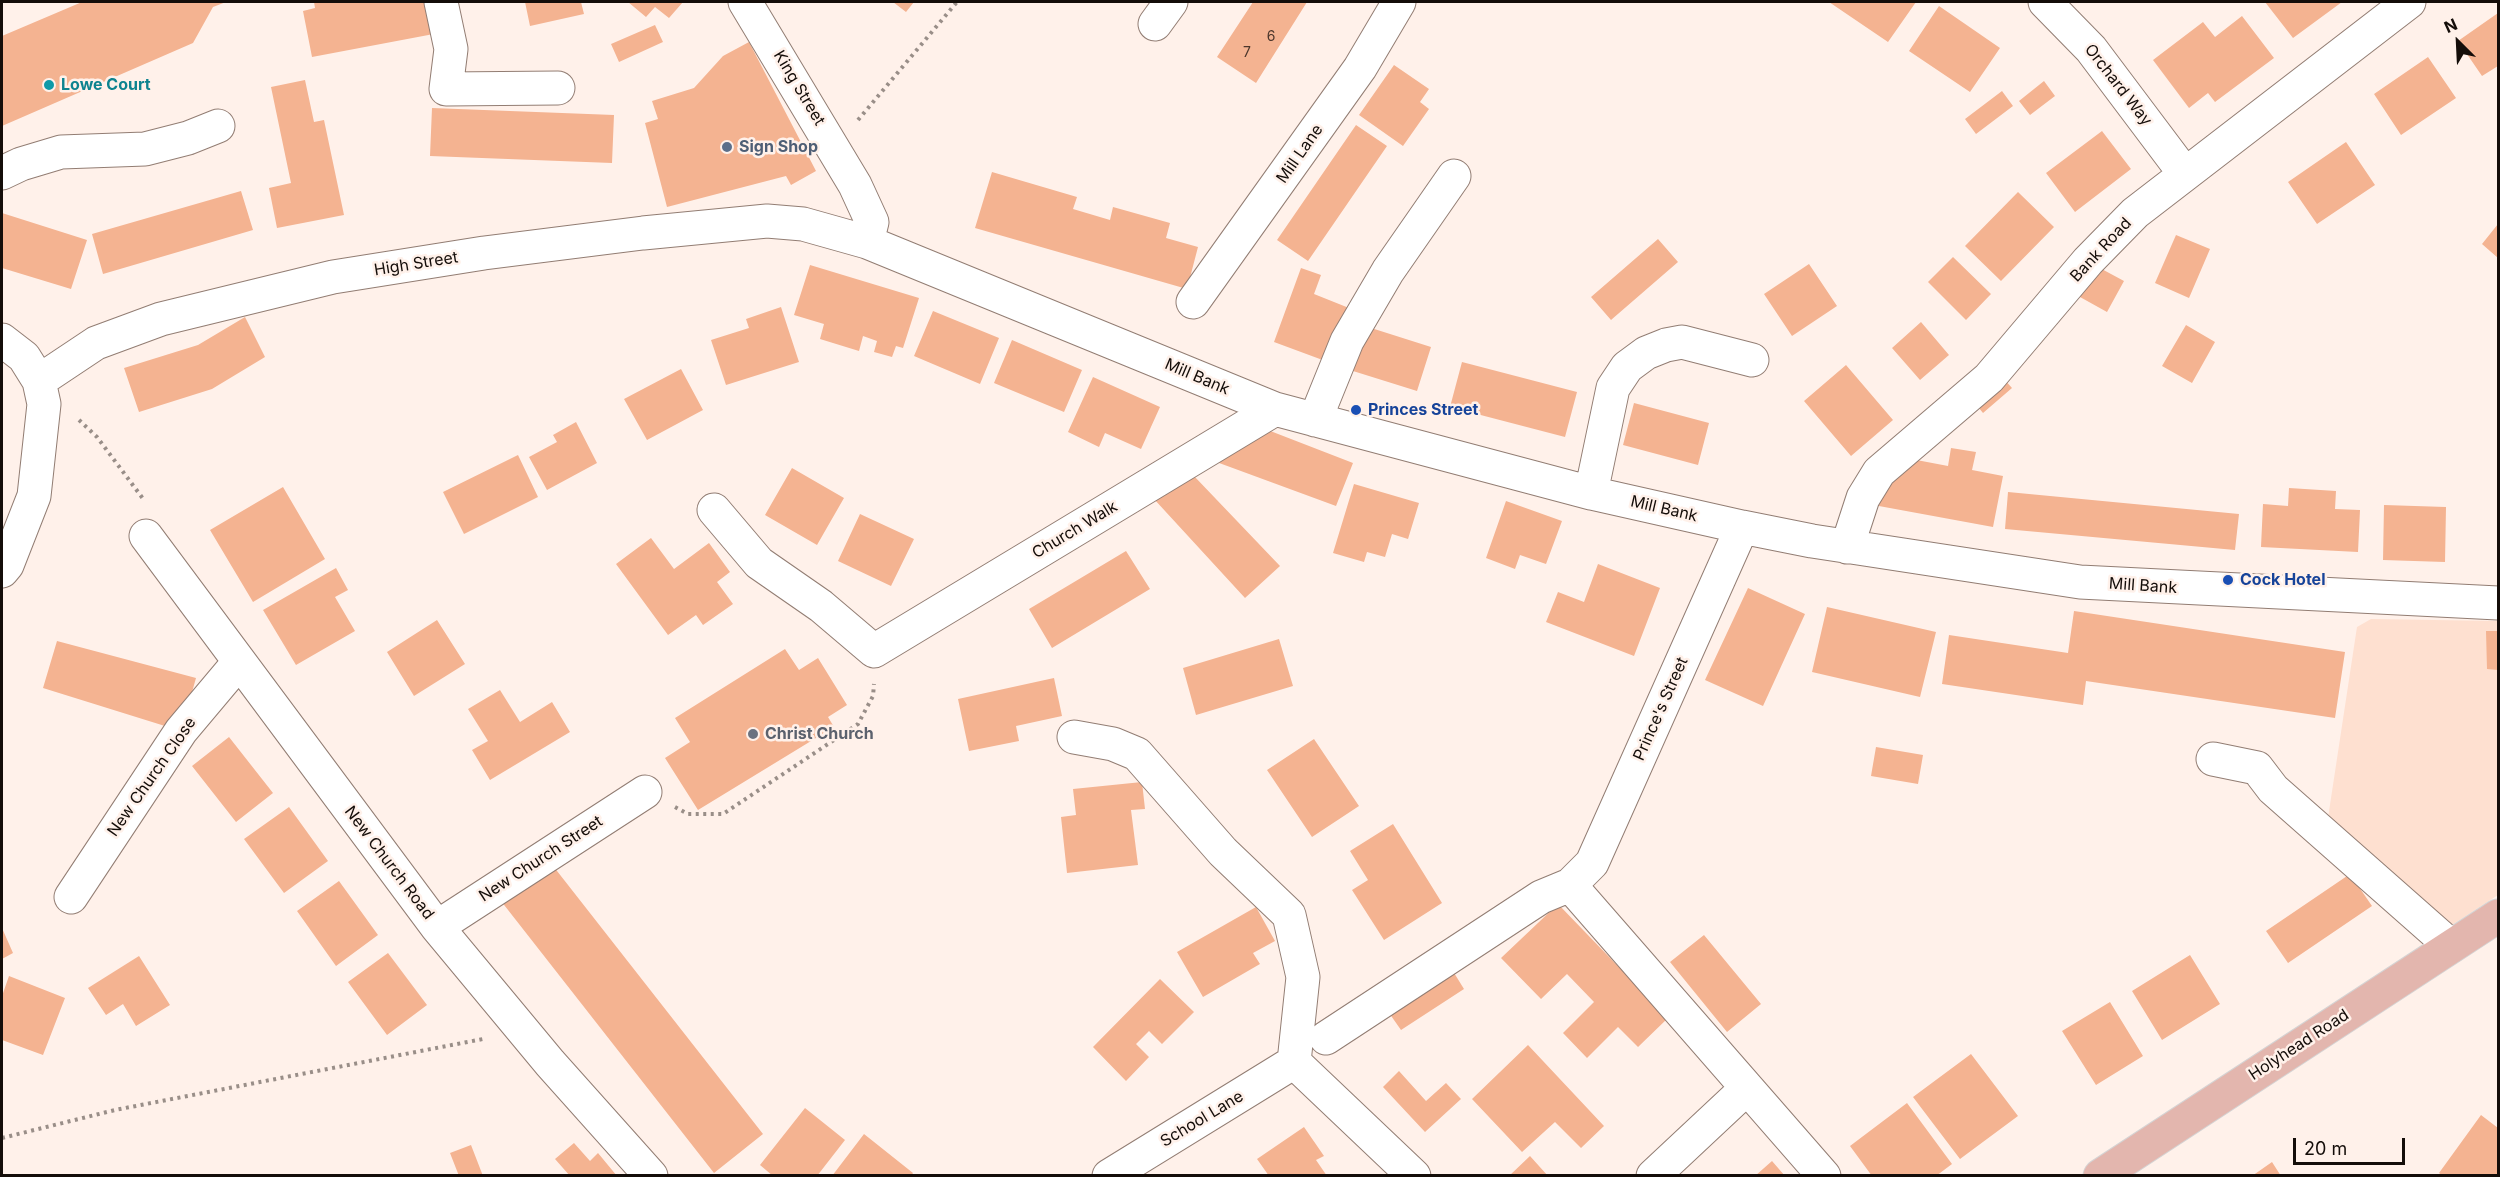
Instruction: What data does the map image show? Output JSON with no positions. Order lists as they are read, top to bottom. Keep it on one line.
{"streets":{"main road":["Holyhead Road"],"street":["Orchard Way","King Street","Mill Lane","Bank Road","High Street","Mill Bank","Church Walk","Prince's Street","New Church Close","New Church Street","New Church Road","School Lane"]},"crossings":[["Orchard Way","Bank Road"],["King Street","High Street"],["King Street","Mill Bank"],["Bank Road","Mill Bank"],["High Street","Mill Bank"],["Mill Bank","Church Walk"],["Mill Bank","Prince's Street"],["New Church Close","New Church Road"],["New Church Street","New Church Road"]],"places":["Lowe Court","Sign Shop","Princes Street","Cock Hotel","Christ Church"],"house_numbers":["6","7"],"scale_bar":"20 m","north":"top left"}
